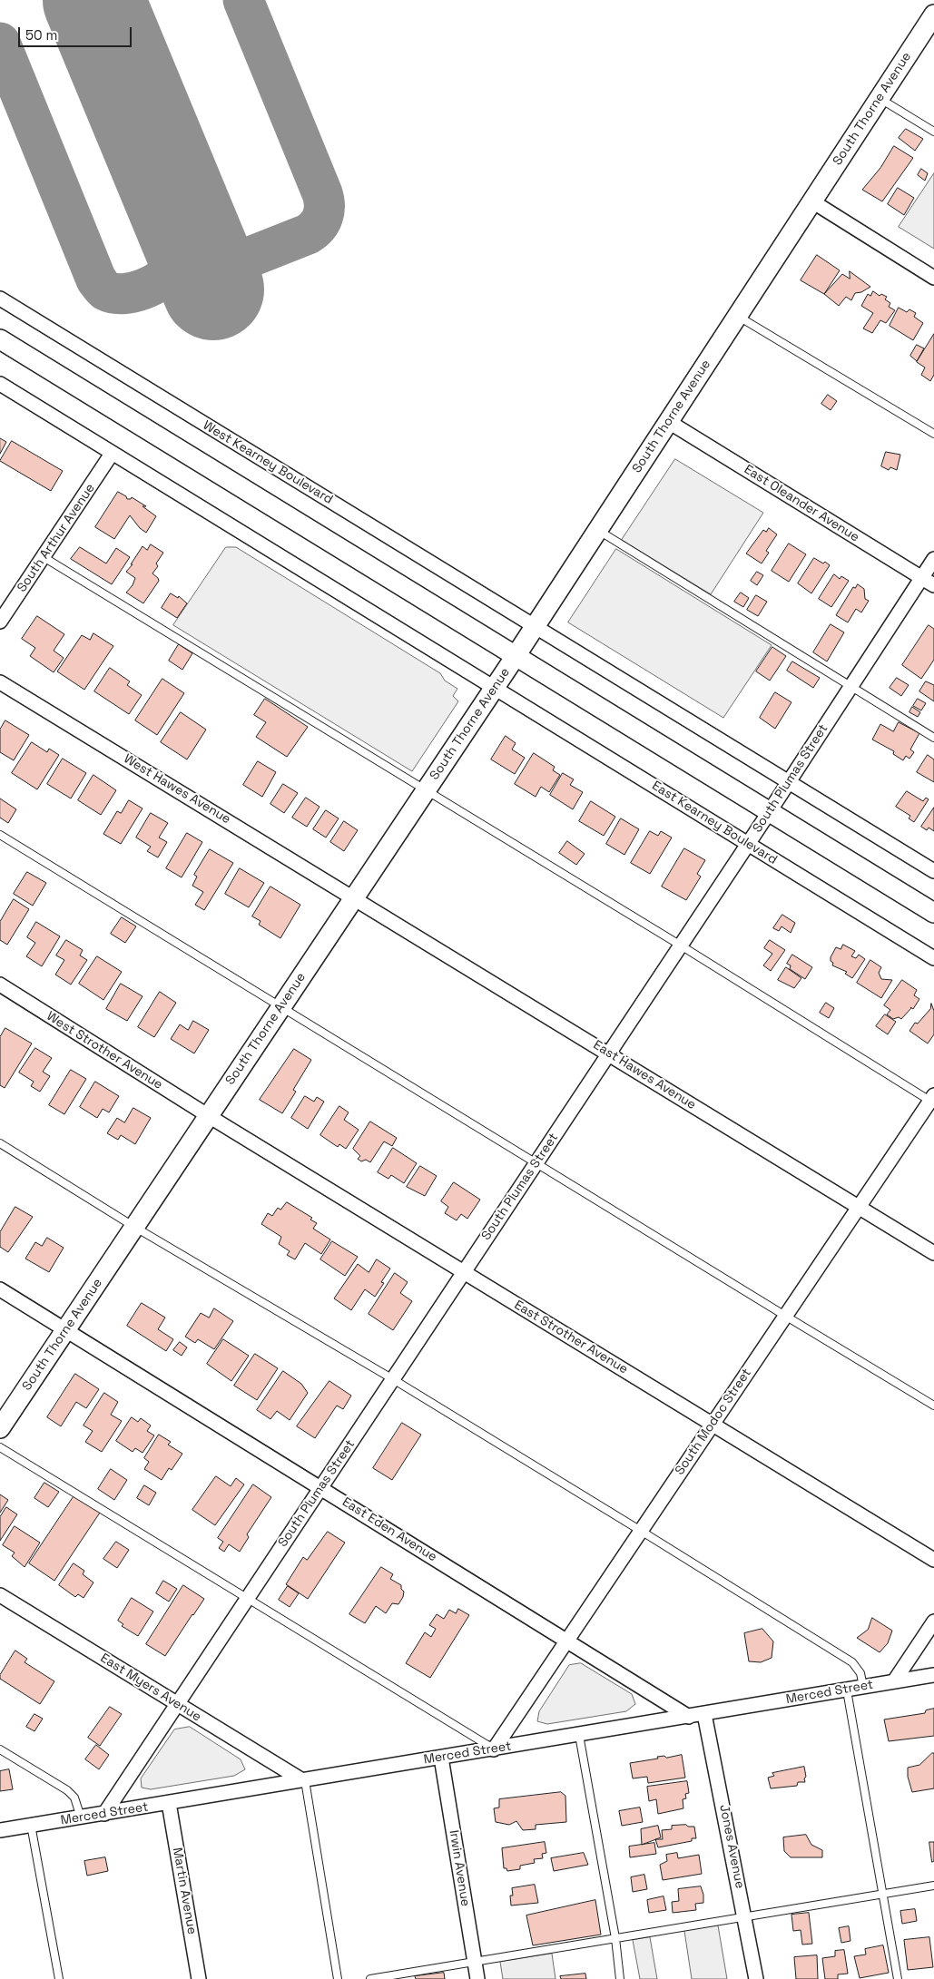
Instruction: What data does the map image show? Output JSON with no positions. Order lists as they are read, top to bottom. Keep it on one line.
{"streets":{"main road":["South Thorne Avenue"],"street":["West Kearney Boulevard","East Oleander Avenue","South Arthur Avenue","South Plumas Street","West Hawes Avenue","East Kearney Boulevard","West Strother Avenue","East Hawes Avenue","East Strother Avenue","South Modoc Street","East Eden Avenue","East Myers Avenue","Merced Street","Jones Avenue","Irwin Avenue","Martin Avenue"]},"crossings":[["South Thorne Avenue","West Kearney Boulevard"],["South Thorne Avenue","East Oleander Avenue"],["South Thorne Avenue","West Hawes Avenue"],["South Thorne Avenue","East Kearney Boulevard"],["South Thorne Avenue","West Strother Avenue"],["South Thorne Avenue","East Hawes Avenue"],["South Thorne Avenue","East Strother Avenue"],["South Thorne Avenue","East Eden Avenue"],["East Oleander Avenue","South Plumas Street"],["South Plumas Street","East Kearney Boulevard"],["South Plumas Street","East Hawes Avenue"],["South Plumas Street","East Strother Avenue"],["South Plumas Street","East Eden Avenue"],["South Plumas Street","East Myers Avenue"],["South Plumas Street","Merced Street"],["West Hawes Avenue","East Hawes Avenue"],["West Strother Avenue","East Strother Avenue"],["East Hawes Avenue","South Modoc Street"],["East Strother Avenue","South Modoc Street"],["South Modoc Street","East Eden Avenue"],["South Modoc Street","Merced Street"],["East Eden Avenue","Merced Street"],["East Myers Avenue","Merced Street"],["Merced Street","Jones Avenue"],["Merced Street","Irwin Avenue"],["Merced Street","Martin Avenue"]],"scale_bar":"50 m"}
